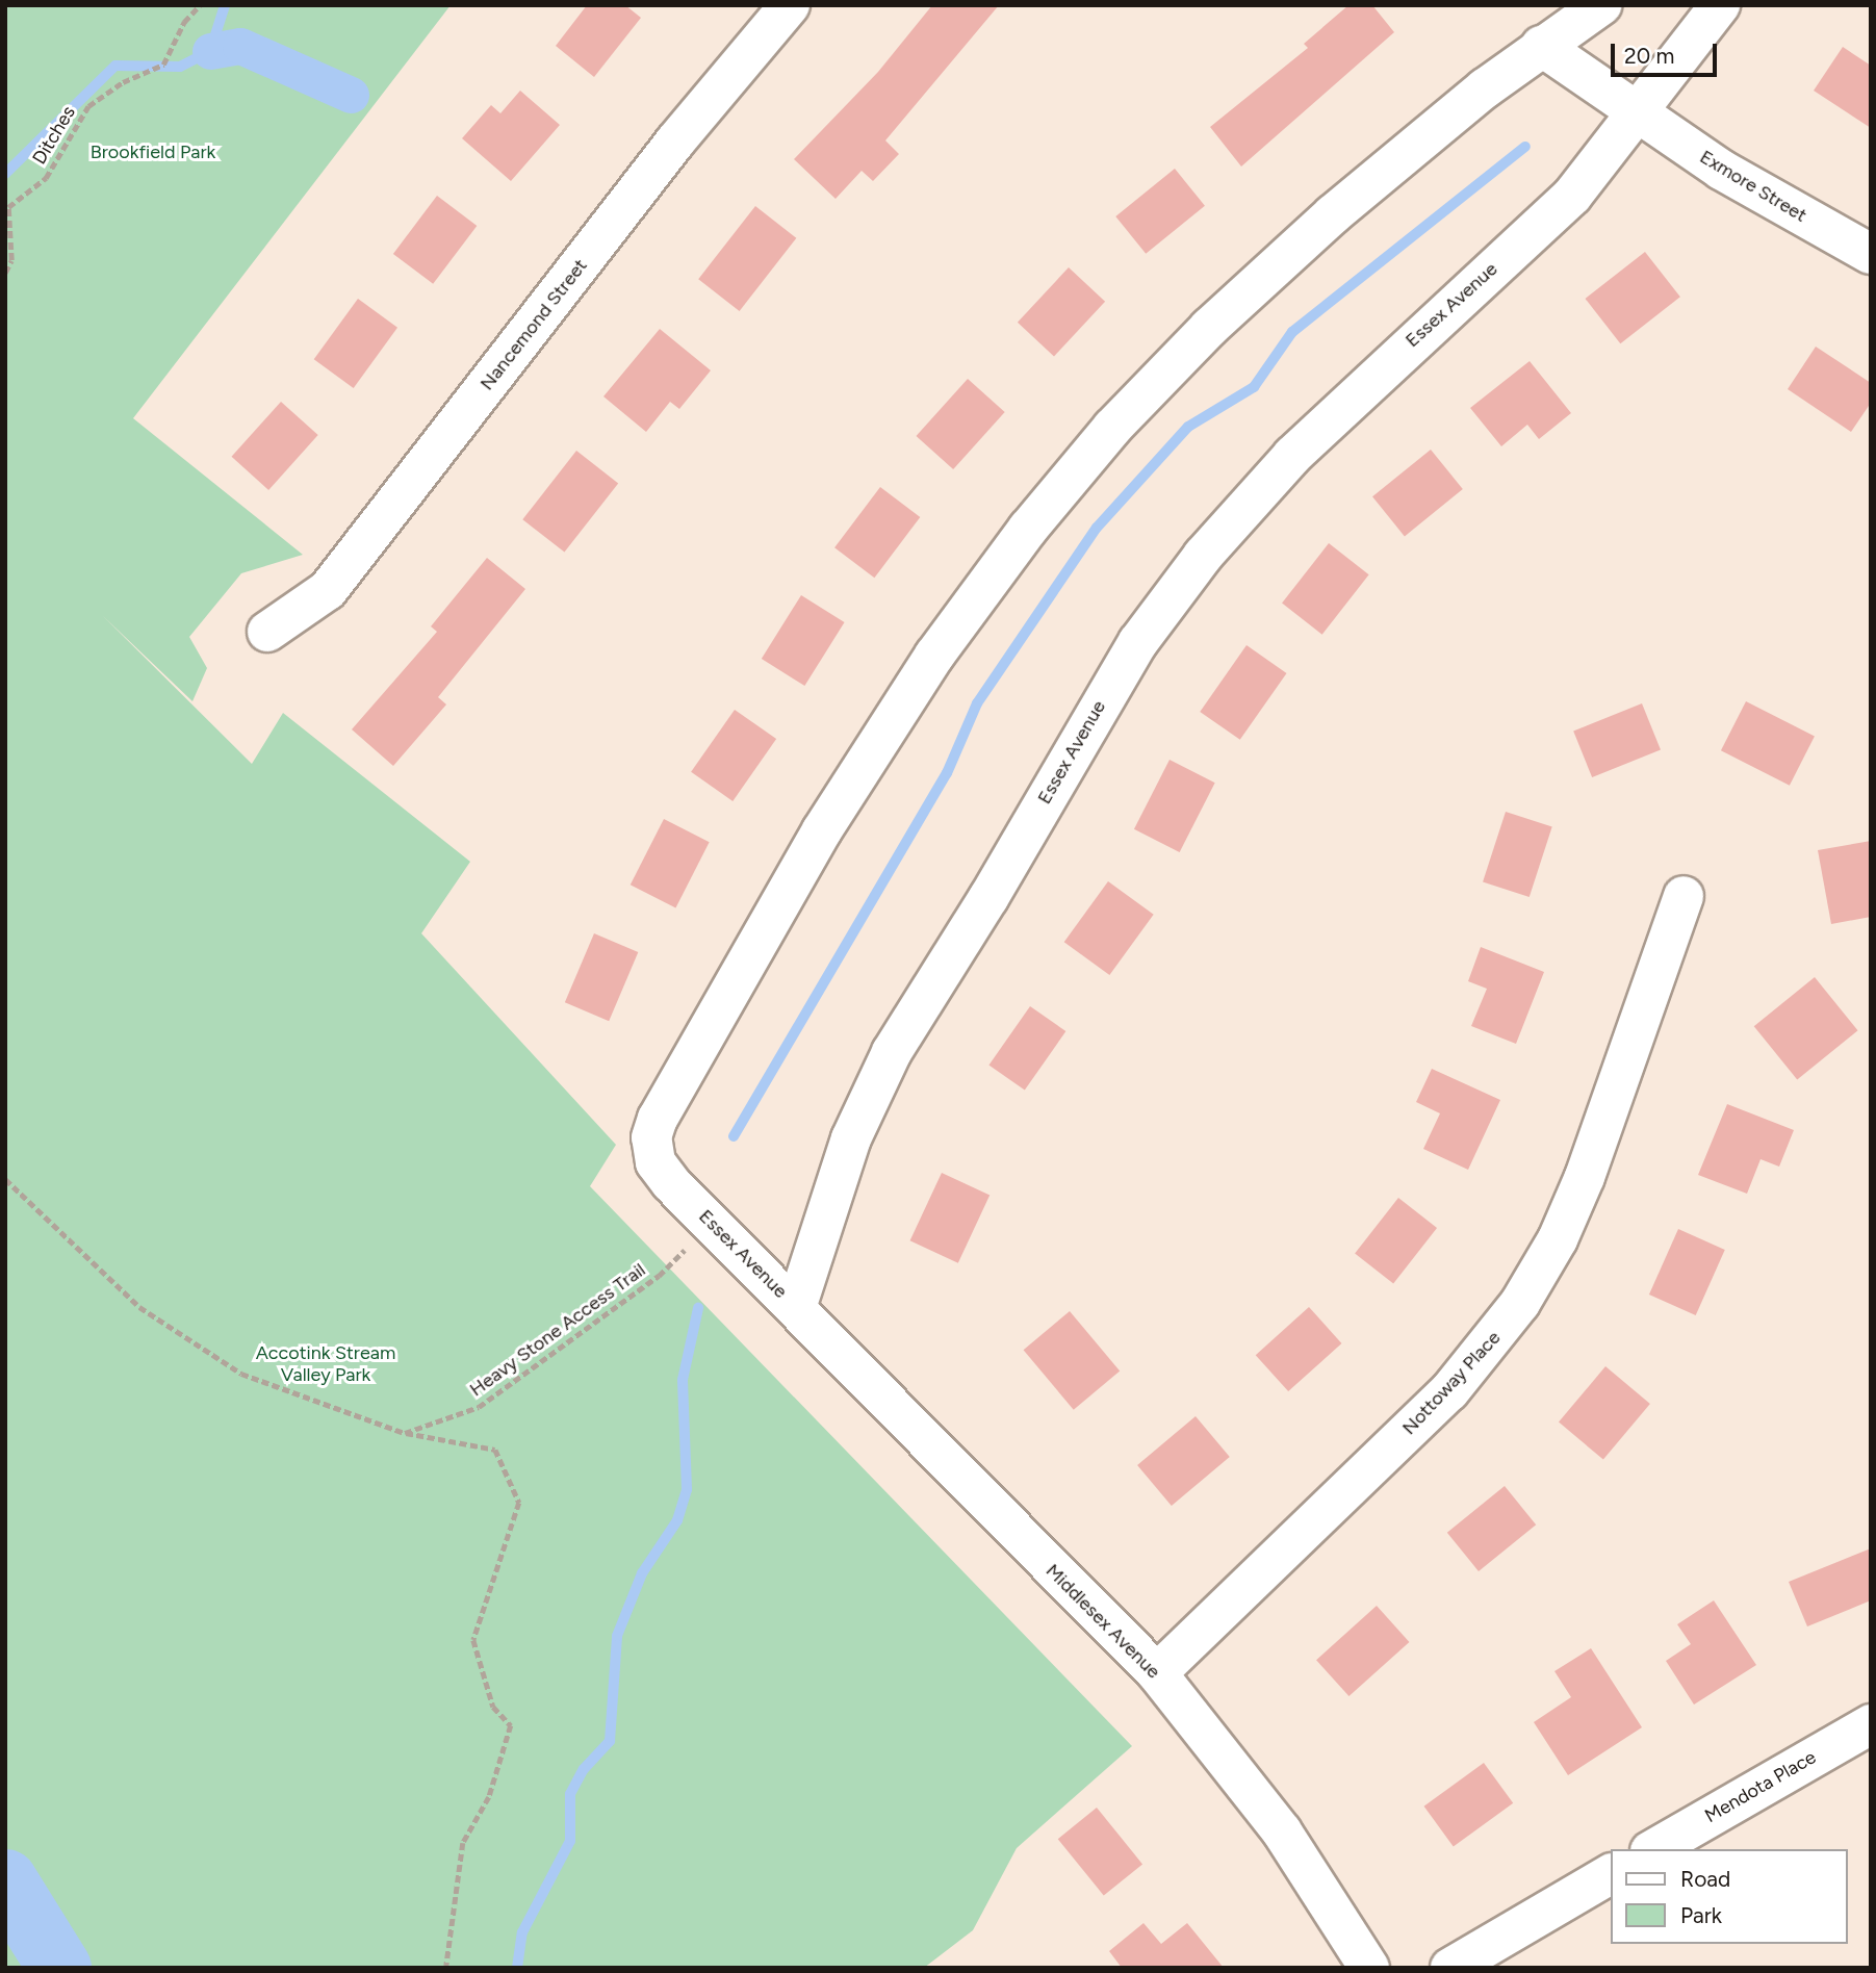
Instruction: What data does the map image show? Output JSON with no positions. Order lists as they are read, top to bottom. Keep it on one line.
{"streets":{"street":["Exmore Street","Essex Avenue","Nancemond Street","Nottoway Place","Middlesex Avenue","Mendota Place"],"path":["Ditches","Heavy Stone Access Trail"]},"crossings":[["Exmore Street","Essex Avenue"],["Essex Avenue","Heavy Stone Access Trail"],["Essex Avenue","Middlesex Avenue"],["Nottoway Place","Middlesex Avenue"]],"parks":["Brookfield Park","Accotink Stream Valley Park"],"legend":["Road","Park"],"scale_bar":"20 m"}
